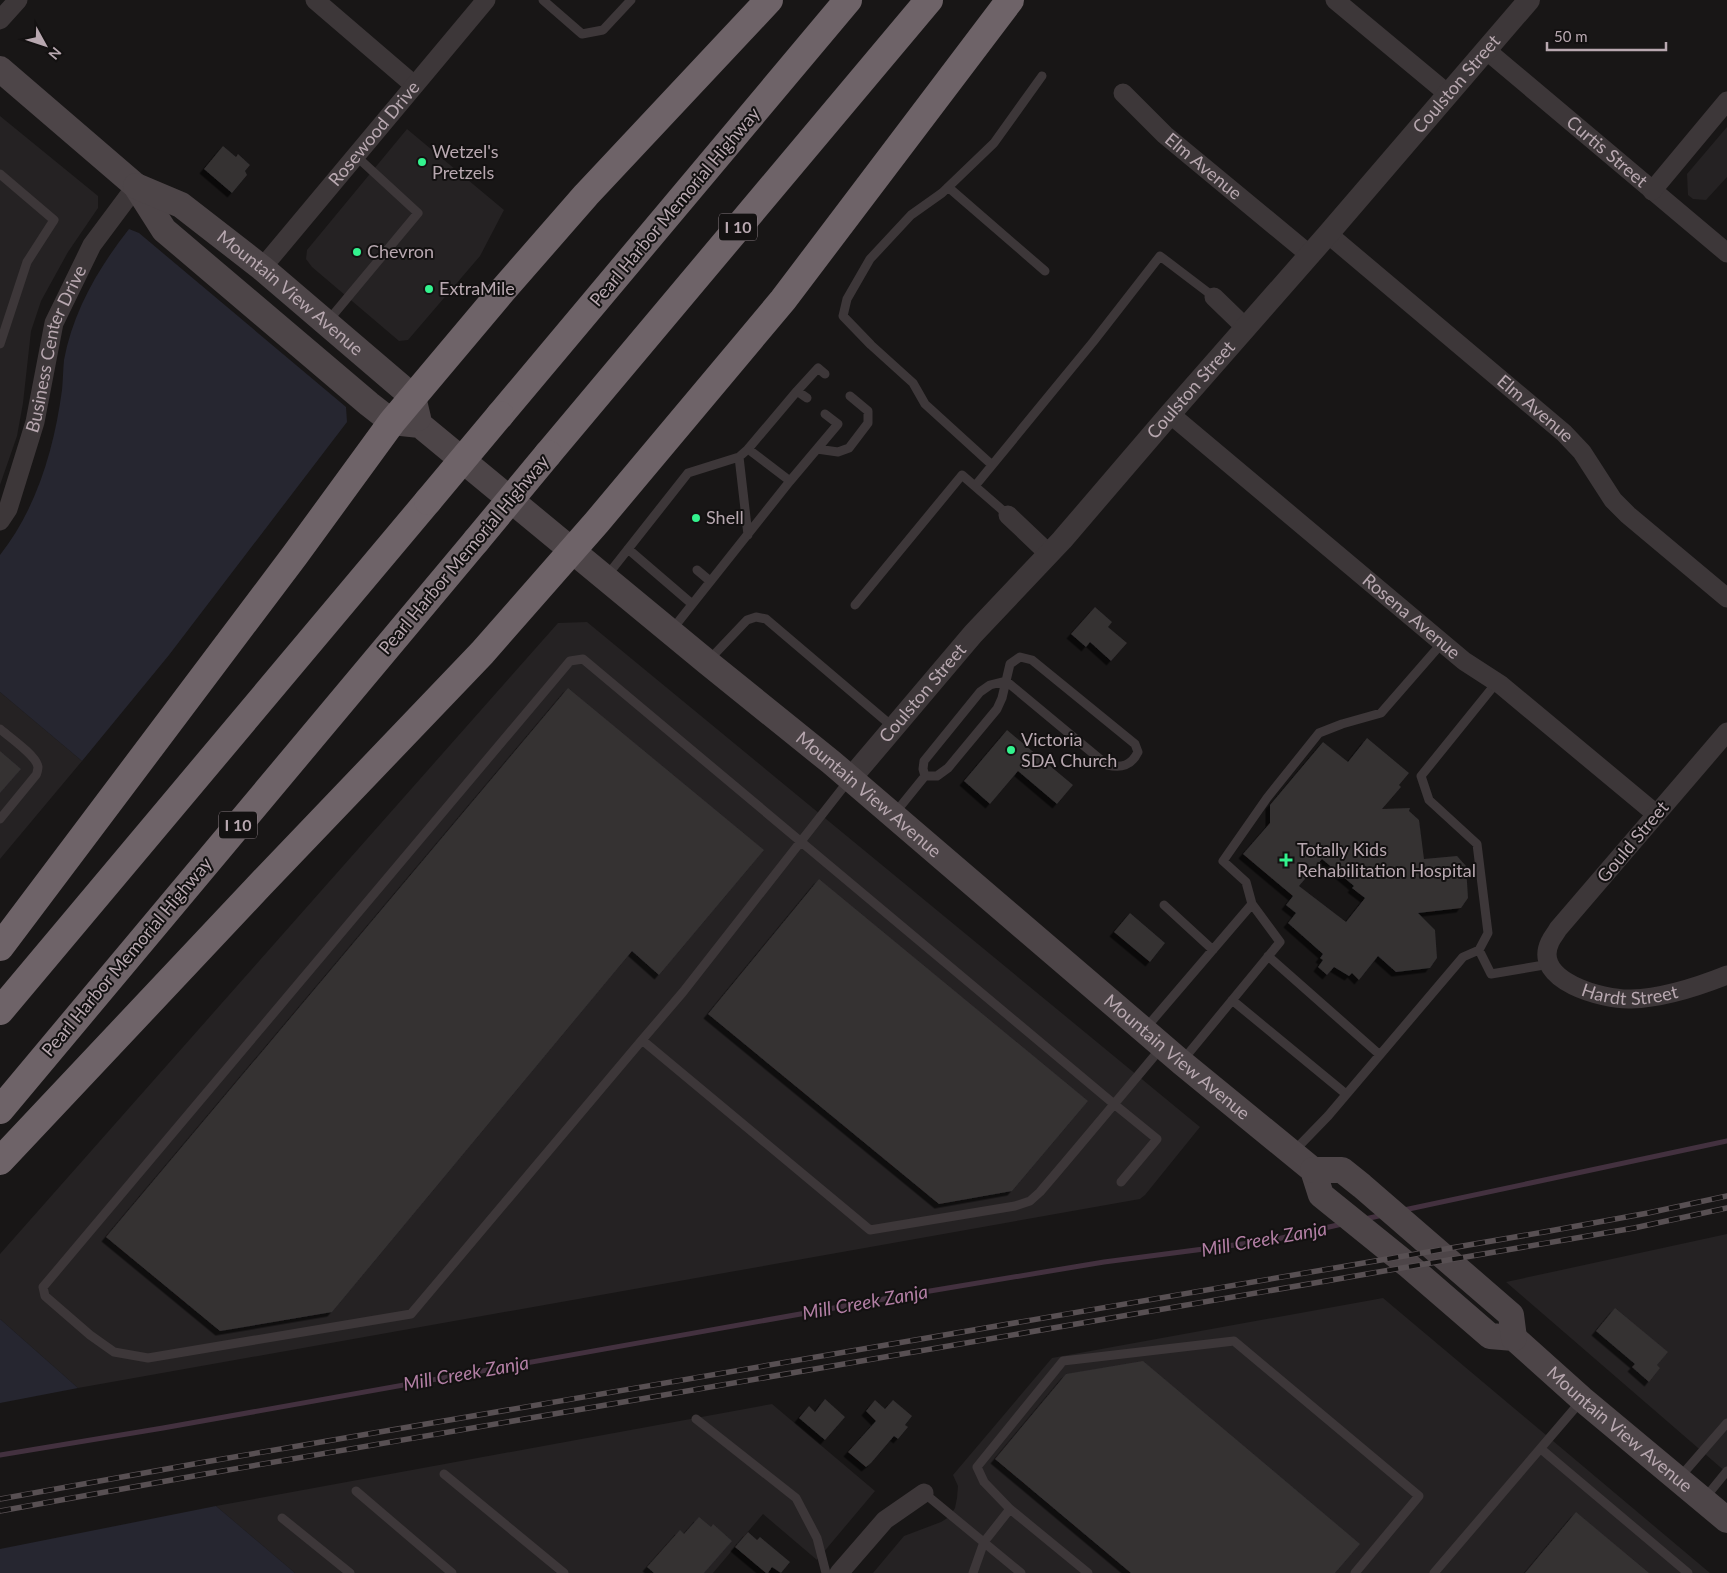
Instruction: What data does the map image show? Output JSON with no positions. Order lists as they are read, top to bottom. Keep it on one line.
{"streets":{"highway":["Pearl Harbor Memorial Highway","I 10"],"main road":["Mountain View Avenue"],"street":["Coulston Street","Rosewood Drive","Curtis Street","Elm Avenue","Business Center Drive","Rosena Avenue","Gould Street","Hardt Street"]},"crossings":[["Coulston Street","Curtis Street"],["Coulston Street","Elm Avenue"],["Coulston Street","Mountain View Avenue"],["Coulston Street","Rosena Avenue"],["Rosewood Drive","Mountain View Avenue"],["Mountain View Avenue","Business Center Drive"],["Rosena Avenue","Gould Street"],["Gould Street","Hardt Street"]],"water":["Mill Creek Zanja"],"places":{"other":["Wetzel's Pretzels","Chevron","ExtraMile","Shell","Victoria SDA Church"],"health":["Totally Kids Rehabilitation Hospital"]},"scale_bar":"50 m","north":"bottom right"}
